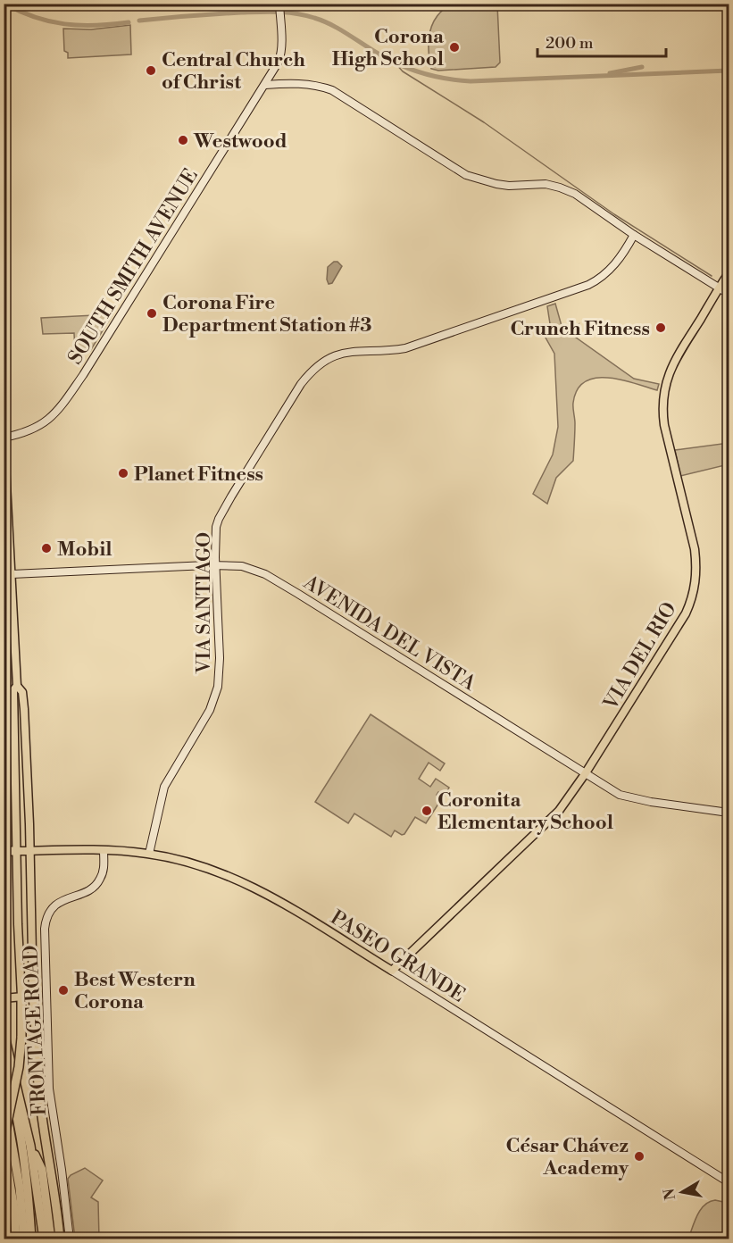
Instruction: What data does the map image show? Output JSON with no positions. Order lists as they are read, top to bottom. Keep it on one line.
{"streets":{"main road":["VIA DEL RIO","PASEO GRANDE"],"street":["SOUTH SMITH AVENUE","VIA SANTIAGO","AVENIDA DEL VISTA","FRONTAGE ROAD"]},"crossings":[["VIA SANTIAGO","AVENIDA DEL VISTA"],["VIA SANTIAGO","PASEO GRANDE"],["AVENIDA DEL VISTA","VIA DEL RIO"],["VIA DEL RIO","PASEO GRANDE"],["PASEO GRANDE","FRONTAGE ROAD"]],"places":["Corona High School","Central Church of Christ","Westwood","Corona Fire Department Station #3","Crunch Fitness","Planet Fitness","Mobil","Coronita Elementary School","Best Western Corona","César Chávez Academy"],"scale_bar":"200 m","north":"left"}
